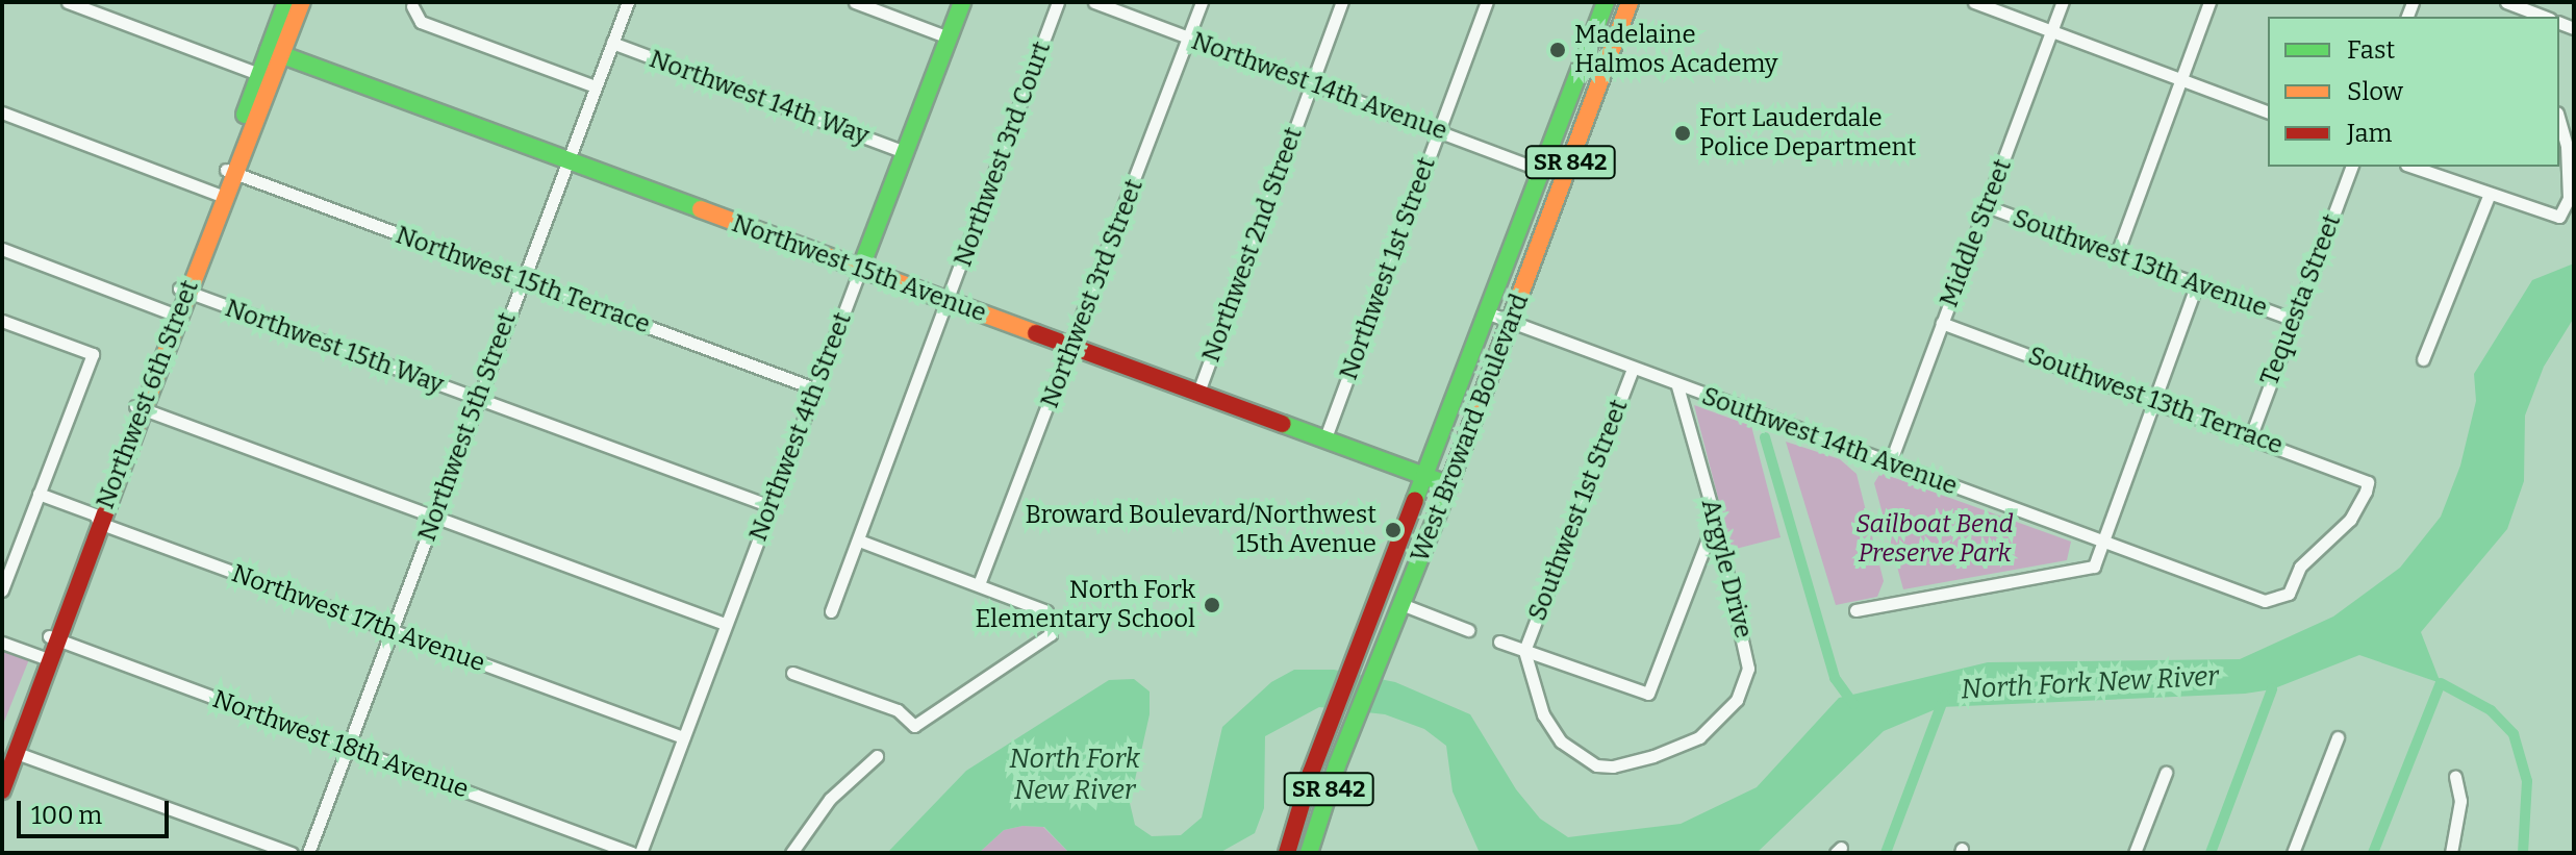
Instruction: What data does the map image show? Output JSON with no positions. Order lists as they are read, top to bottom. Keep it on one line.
{"streets":{"street":["Northwest 14th Avenue","Northwest 14th Way","Northwest 3rd Court","SR 842","Middle Street","Northwest 2nd Street","Southwest 13th Avenue","Northwest 15th Avenue","Northwest 1st Street","Northwest 15th Terrace","Northwest 3rd Street","Tequesta Street","Northwest 15th Way","Northwest 6th Street","Southwest 13th Terrace","Northwest 5th Street","Northwest 4th Street","West Broward Boulevard","Southwest 14th Avenue","Southwest 1st Street","Argyle Drive","Northwest 17th Avenue","Northwest 18th Avenue"]},"crossings":[["Northwest 14th Avenue","Northwest 2nd Street"],["Northwest 14th Avenue","Northwest 1st Street"],["Northwest 14th Avenue","Northwest 3rd Street"],["Northwest 14th Avenue","West Broward Boulevard"],["Northwest 14th Way","Northwest 5th Street"],["Northwest 14th Way","Northwest 4th Street"],["Northwest 3rd Court","Northwest 15th Avenue"],["Middle Street","Southwest 13th Avenue"],["Middle Street","Southwest 13th Terrace"],["Middle Street","Southwest 14th Avenue"],["Northwest 2nd Street","Northwest 15th Avenue"],["Southwest 13th Avenue","Tequesta Street"],["Northwest 15th Avenue","Northwest 1st Street"],["Northwest 15th Avenue","Northwest 3rd Street"],["Northwest 15th Avenue","Northwest 6th Street"],["Northwest 15th Avenue","Northwest 5th Street"],["Northwest 15th Avenue","Northwest 4th Street"],["Northwest 15th Avenue","West Broward Boulevard"],["Northwest 15th Terrace","Northwest 6th Street"],["Northwest 15th Terrace","Northwest 5th Street"],["Northwest 15th Terrace","Northwest 4th Street"],["Tequesta Street","Southwest 13th Terrace"],["Northwest 15th Way","Northwest 6th Street"],["Northwest 15th Way","Northwest 5th Street"],["Northwest 15th Way","Northwest 4th Street"],["Northwest 6th Street","Northwest 17th Avenue"],["Northwest 6th Street","Northwest 18th Avenue"],["Southwest 13th Terrace","Southwest 14th Avenue"],["Northwest 5th Street","Northwest 17th Avenue"],["Northwest 5th Street","Northwest 18th Avenue"],["Northwest 4th Street","Northwest 17th Avenue"],["West Broward Boulevard","Southwest 14th Avenue"],["Southwest 14th Avenue","Southwest 1st Street"],["Southwest 14th Avenue","Argyle Drive"],["Southwest 1st Street","Argyle Drive"]],"water":["North Fork New River"],"parks":["Sailboat Bend Preserve Park"],"places":["Madelaine Halmos Academy","Fort Lauderdale Police Department","Broward Boulevard/Northwest 15th Avenue","North Fork Elementary School"],"legend":["Fast","Slow","Jam"],"scale_bar":"100 m"}
